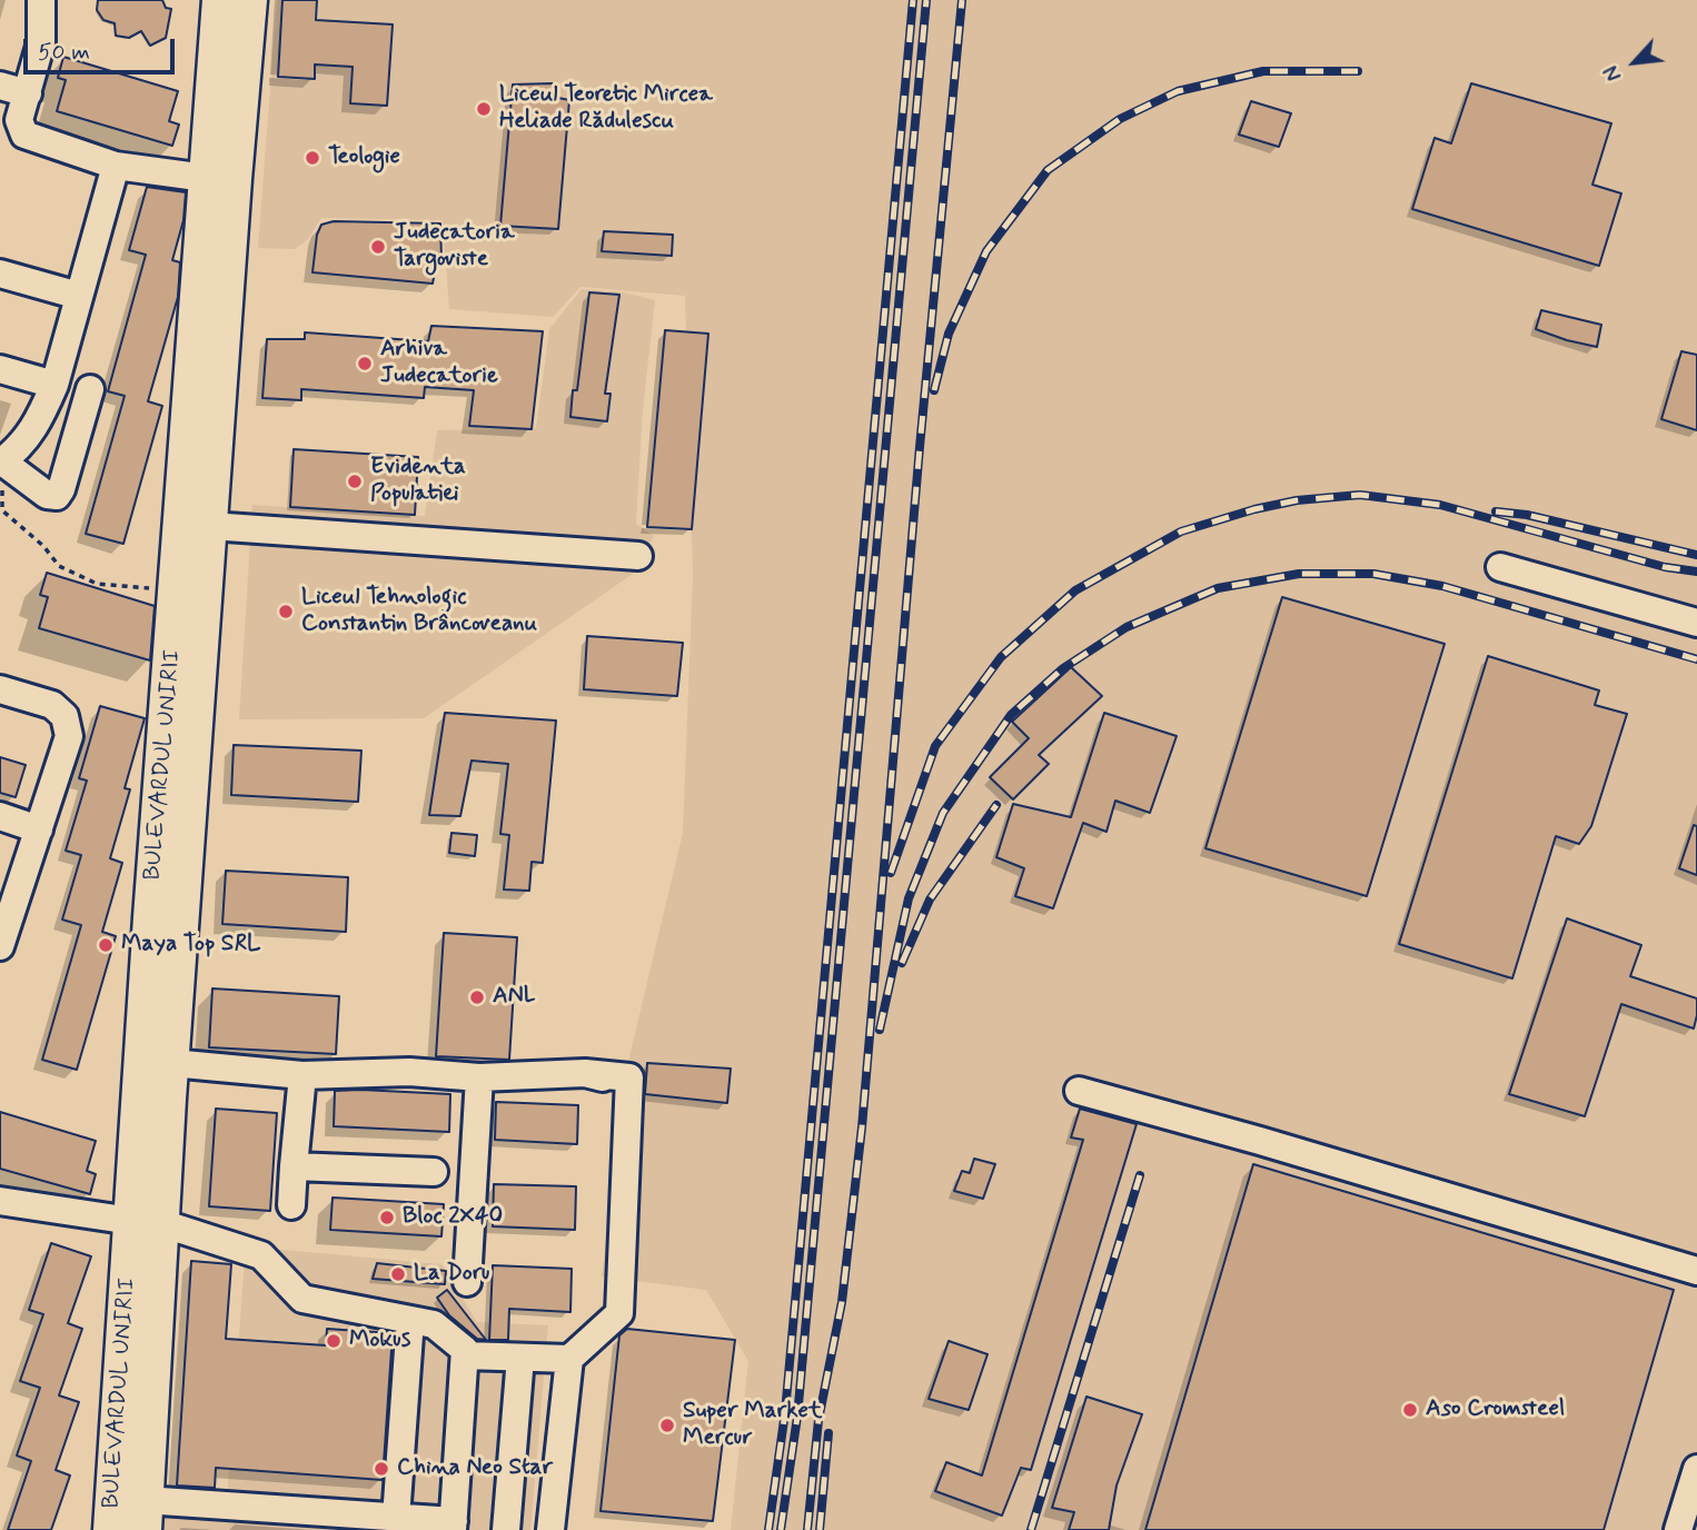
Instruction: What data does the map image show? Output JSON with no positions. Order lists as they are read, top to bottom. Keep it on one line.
{"streets":{"main road":["BULEVARDUL UNIRII"]},"places":["Liceul Teoretic Mircea Heliade Rădulescu","Teologie","Judecatoria Targoviste","Arhiva Judecatorie","Evidenta Populatiei","Liceul Tehnologic Constantin Brâncoveanu","Maya Top SRL","ANL","Bloc 2X40","La Doru","Mokus","Aso Cromsteel","Super Market Mercur","China Neo Star"],"scale_bar":"50 m","north":"bottom left"}
